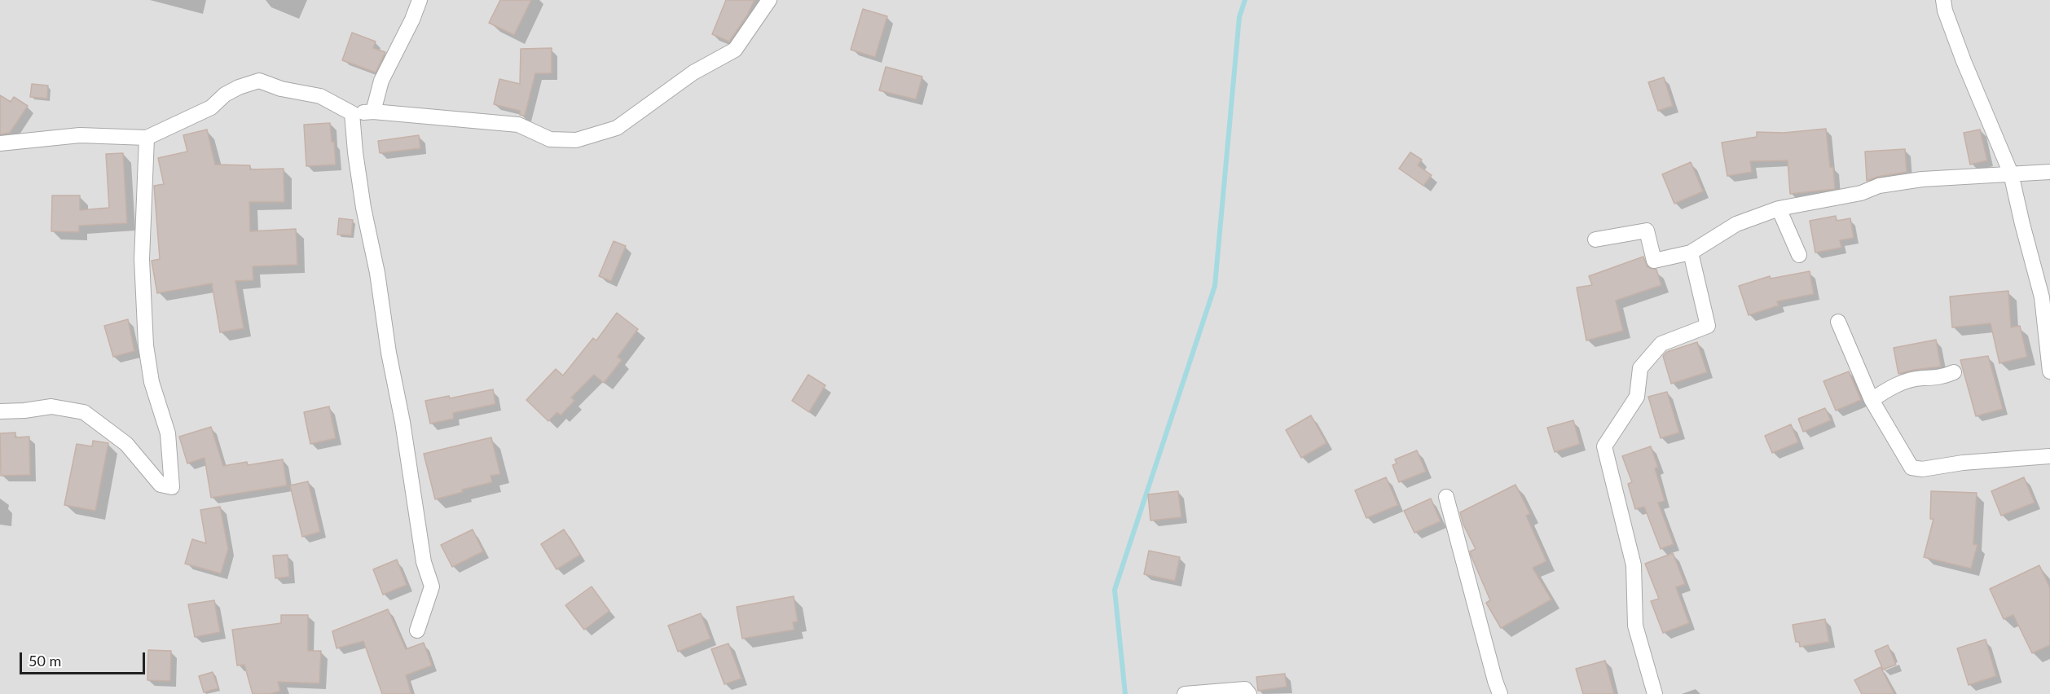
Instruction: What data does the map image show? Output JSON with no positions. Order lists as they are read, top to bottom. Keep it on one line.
{"scale_bar":"50 m"}
